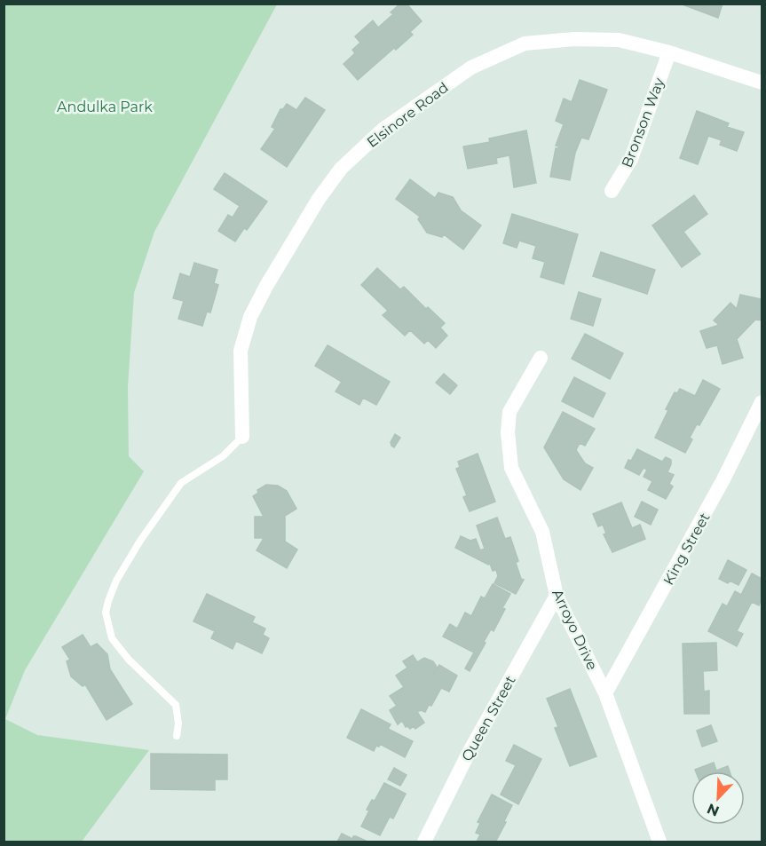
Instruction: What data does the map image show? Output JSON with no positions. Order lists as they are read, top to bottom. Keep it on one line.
{"streets":{"street":["Elsinore Road","Bronson Way","King Street","Arroyo Drive","Queen Street"]},"crossings":[["Elsinore Road","Bronson Way"],["King Street","Arroyo Drive"],["Arroyo Drive","Queen Street"]],"parks":["Andulka Park"],"north":"bottom left"}
